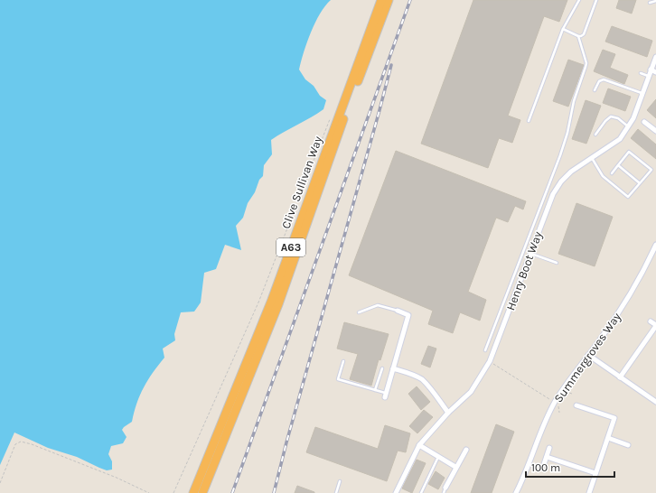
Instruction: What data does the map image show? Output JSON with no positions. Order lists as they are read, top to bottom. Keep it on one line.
{"streets":{"highway":["Clive Sullivan Way","A63"],"street":["Henry Boot Way","Summergroves Way"]},"scale_bar":"100 m"}
